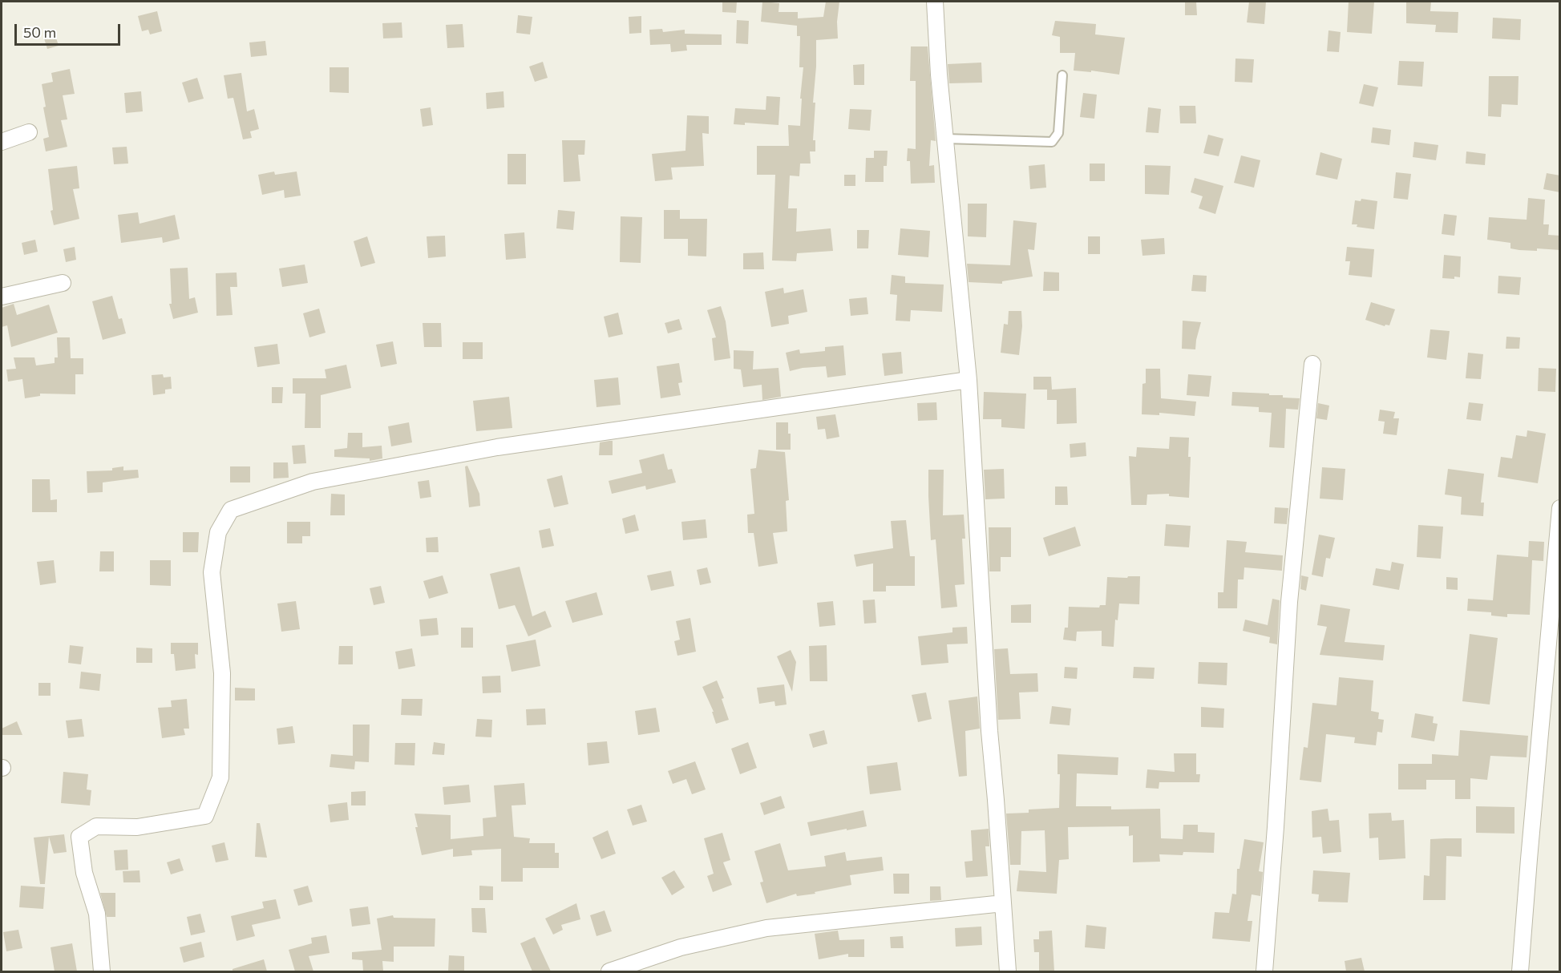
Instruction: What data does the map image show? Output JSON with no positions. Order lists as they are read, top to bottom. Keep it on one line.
{"scale_bar":"50 m"}
